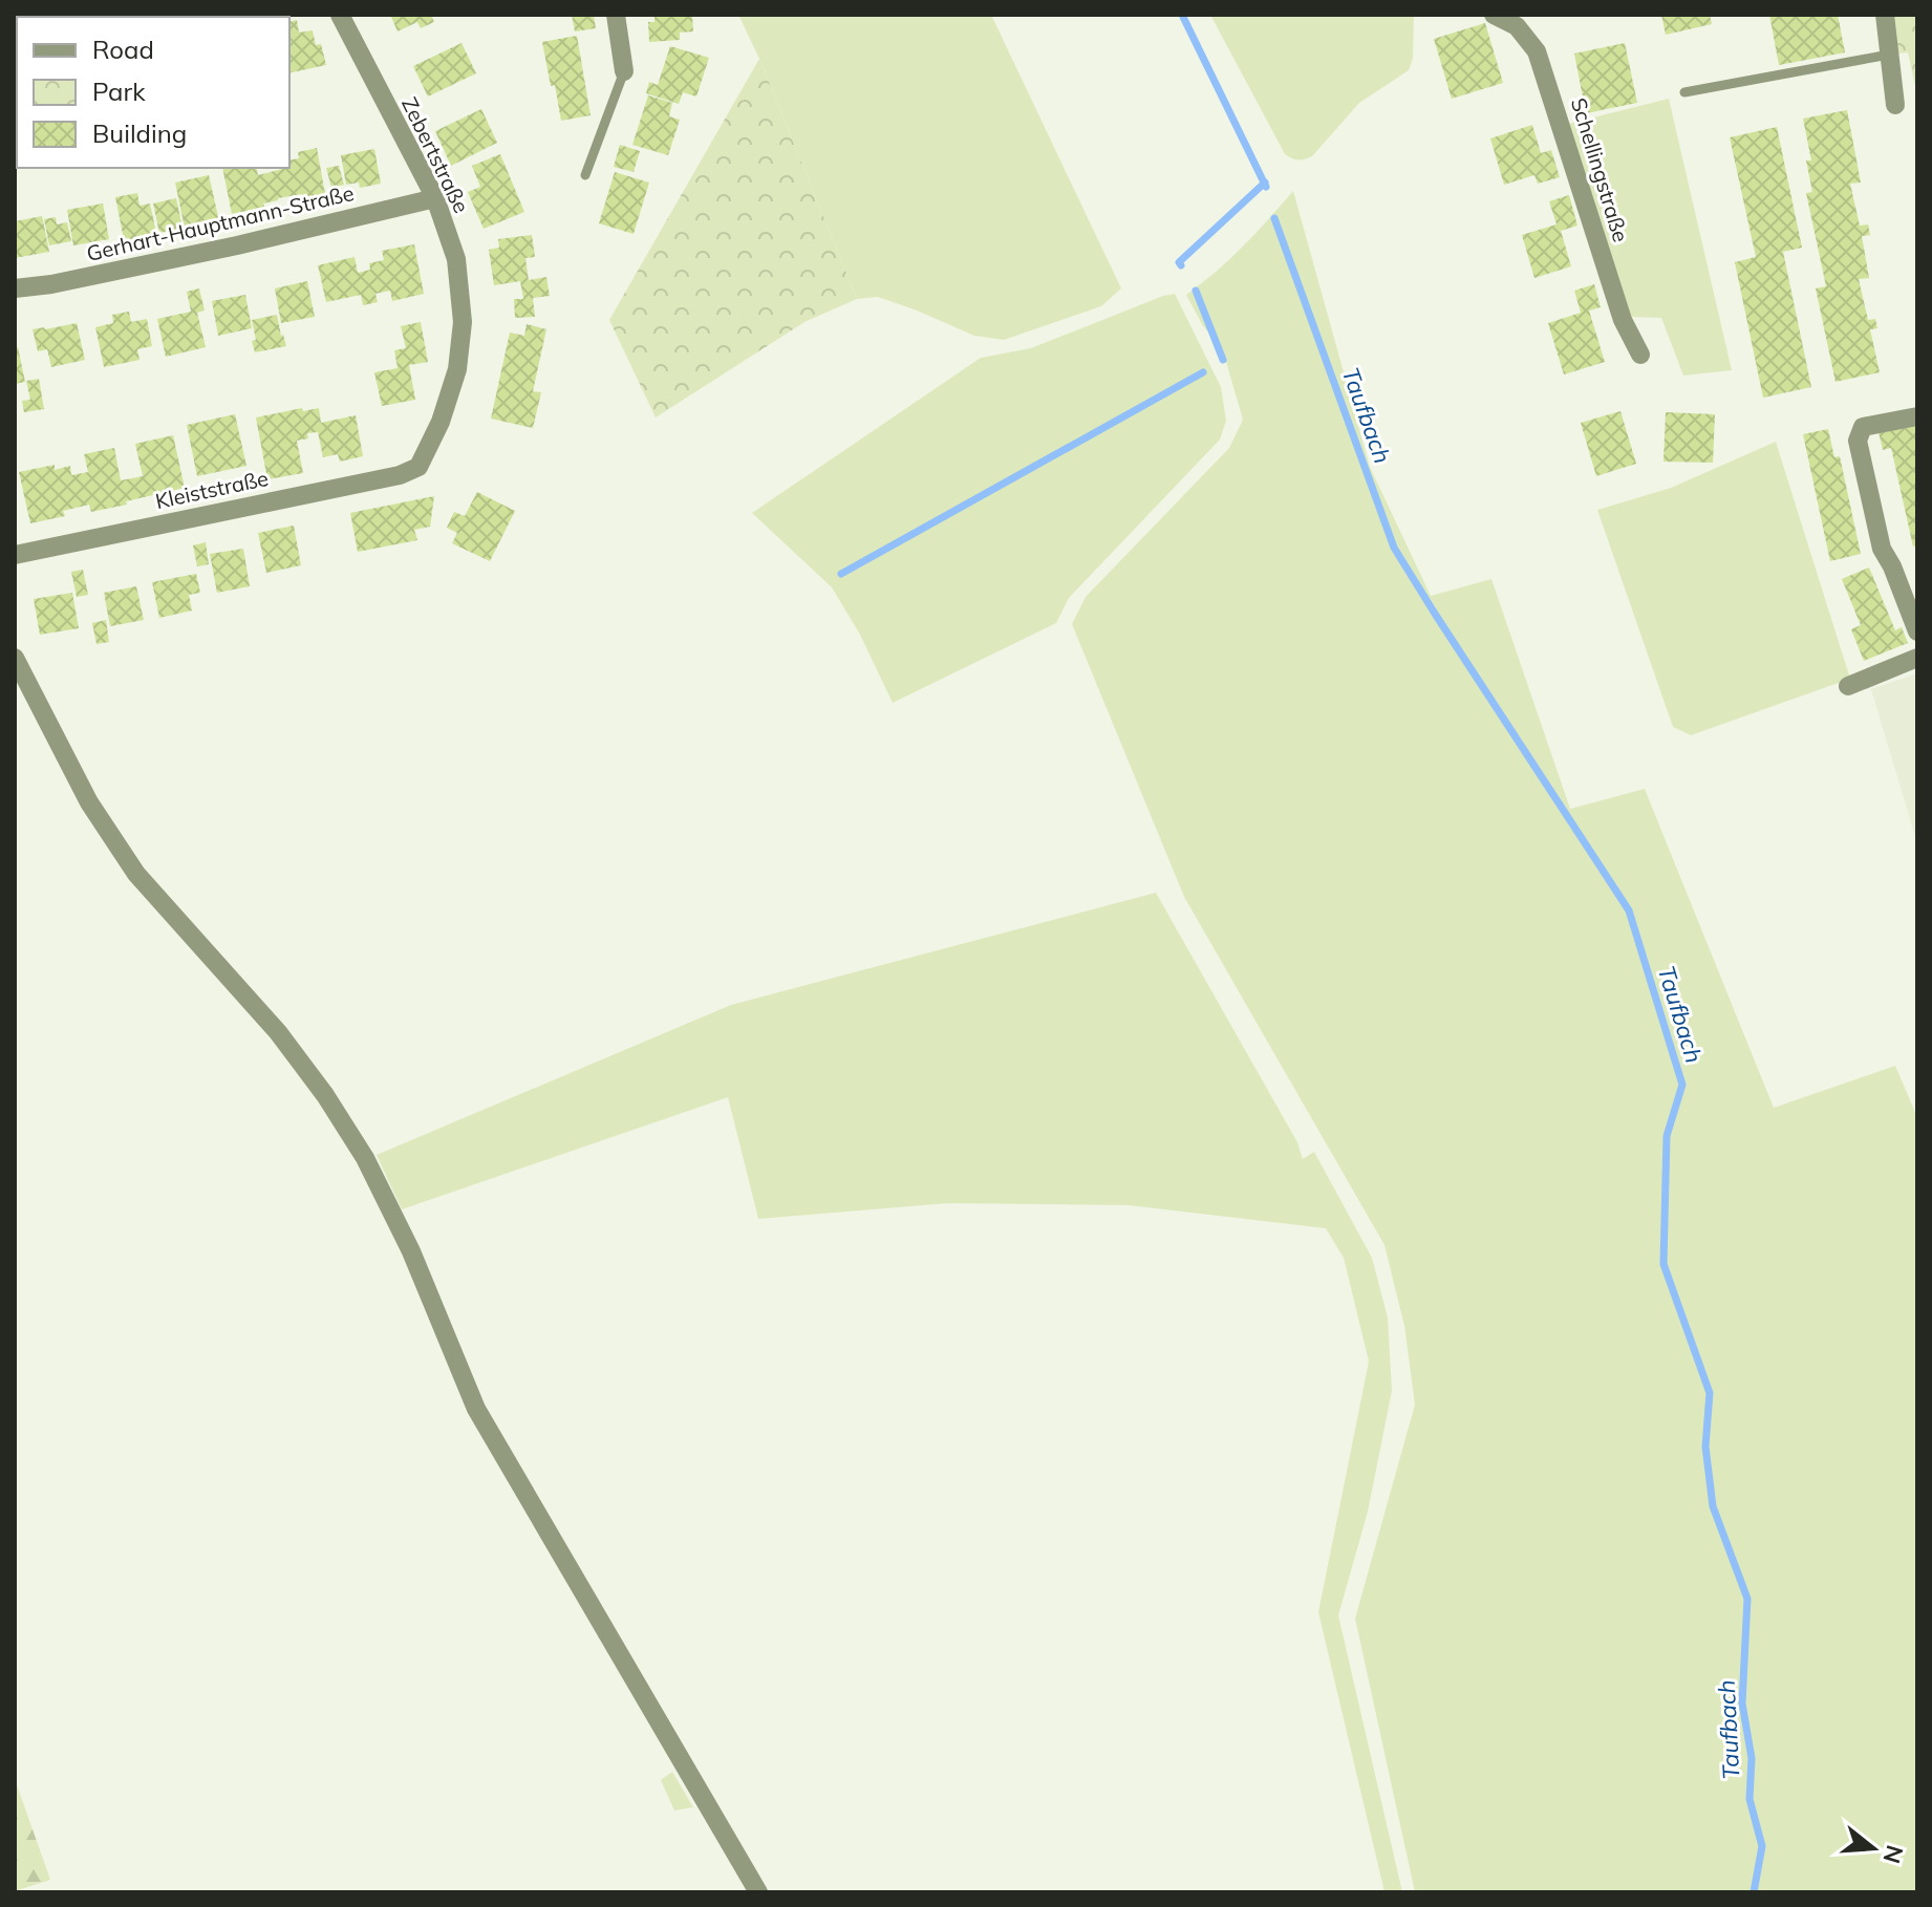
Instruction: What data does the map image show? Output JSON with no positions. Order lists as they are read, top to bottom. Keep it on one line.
{"streets":{"street":["Zebertstraße","Schellingstraße","Gerhart-Hauptmann-Straße","Kleiststraße"]},"crossings":[["Zebertstraße","Gerhart-Hauptmann-Straße"],["Zebertstraße","Kleiststraße"]],"water":["Taufbach"],"legend":["Road","Park","Building"],"north":"right"}
